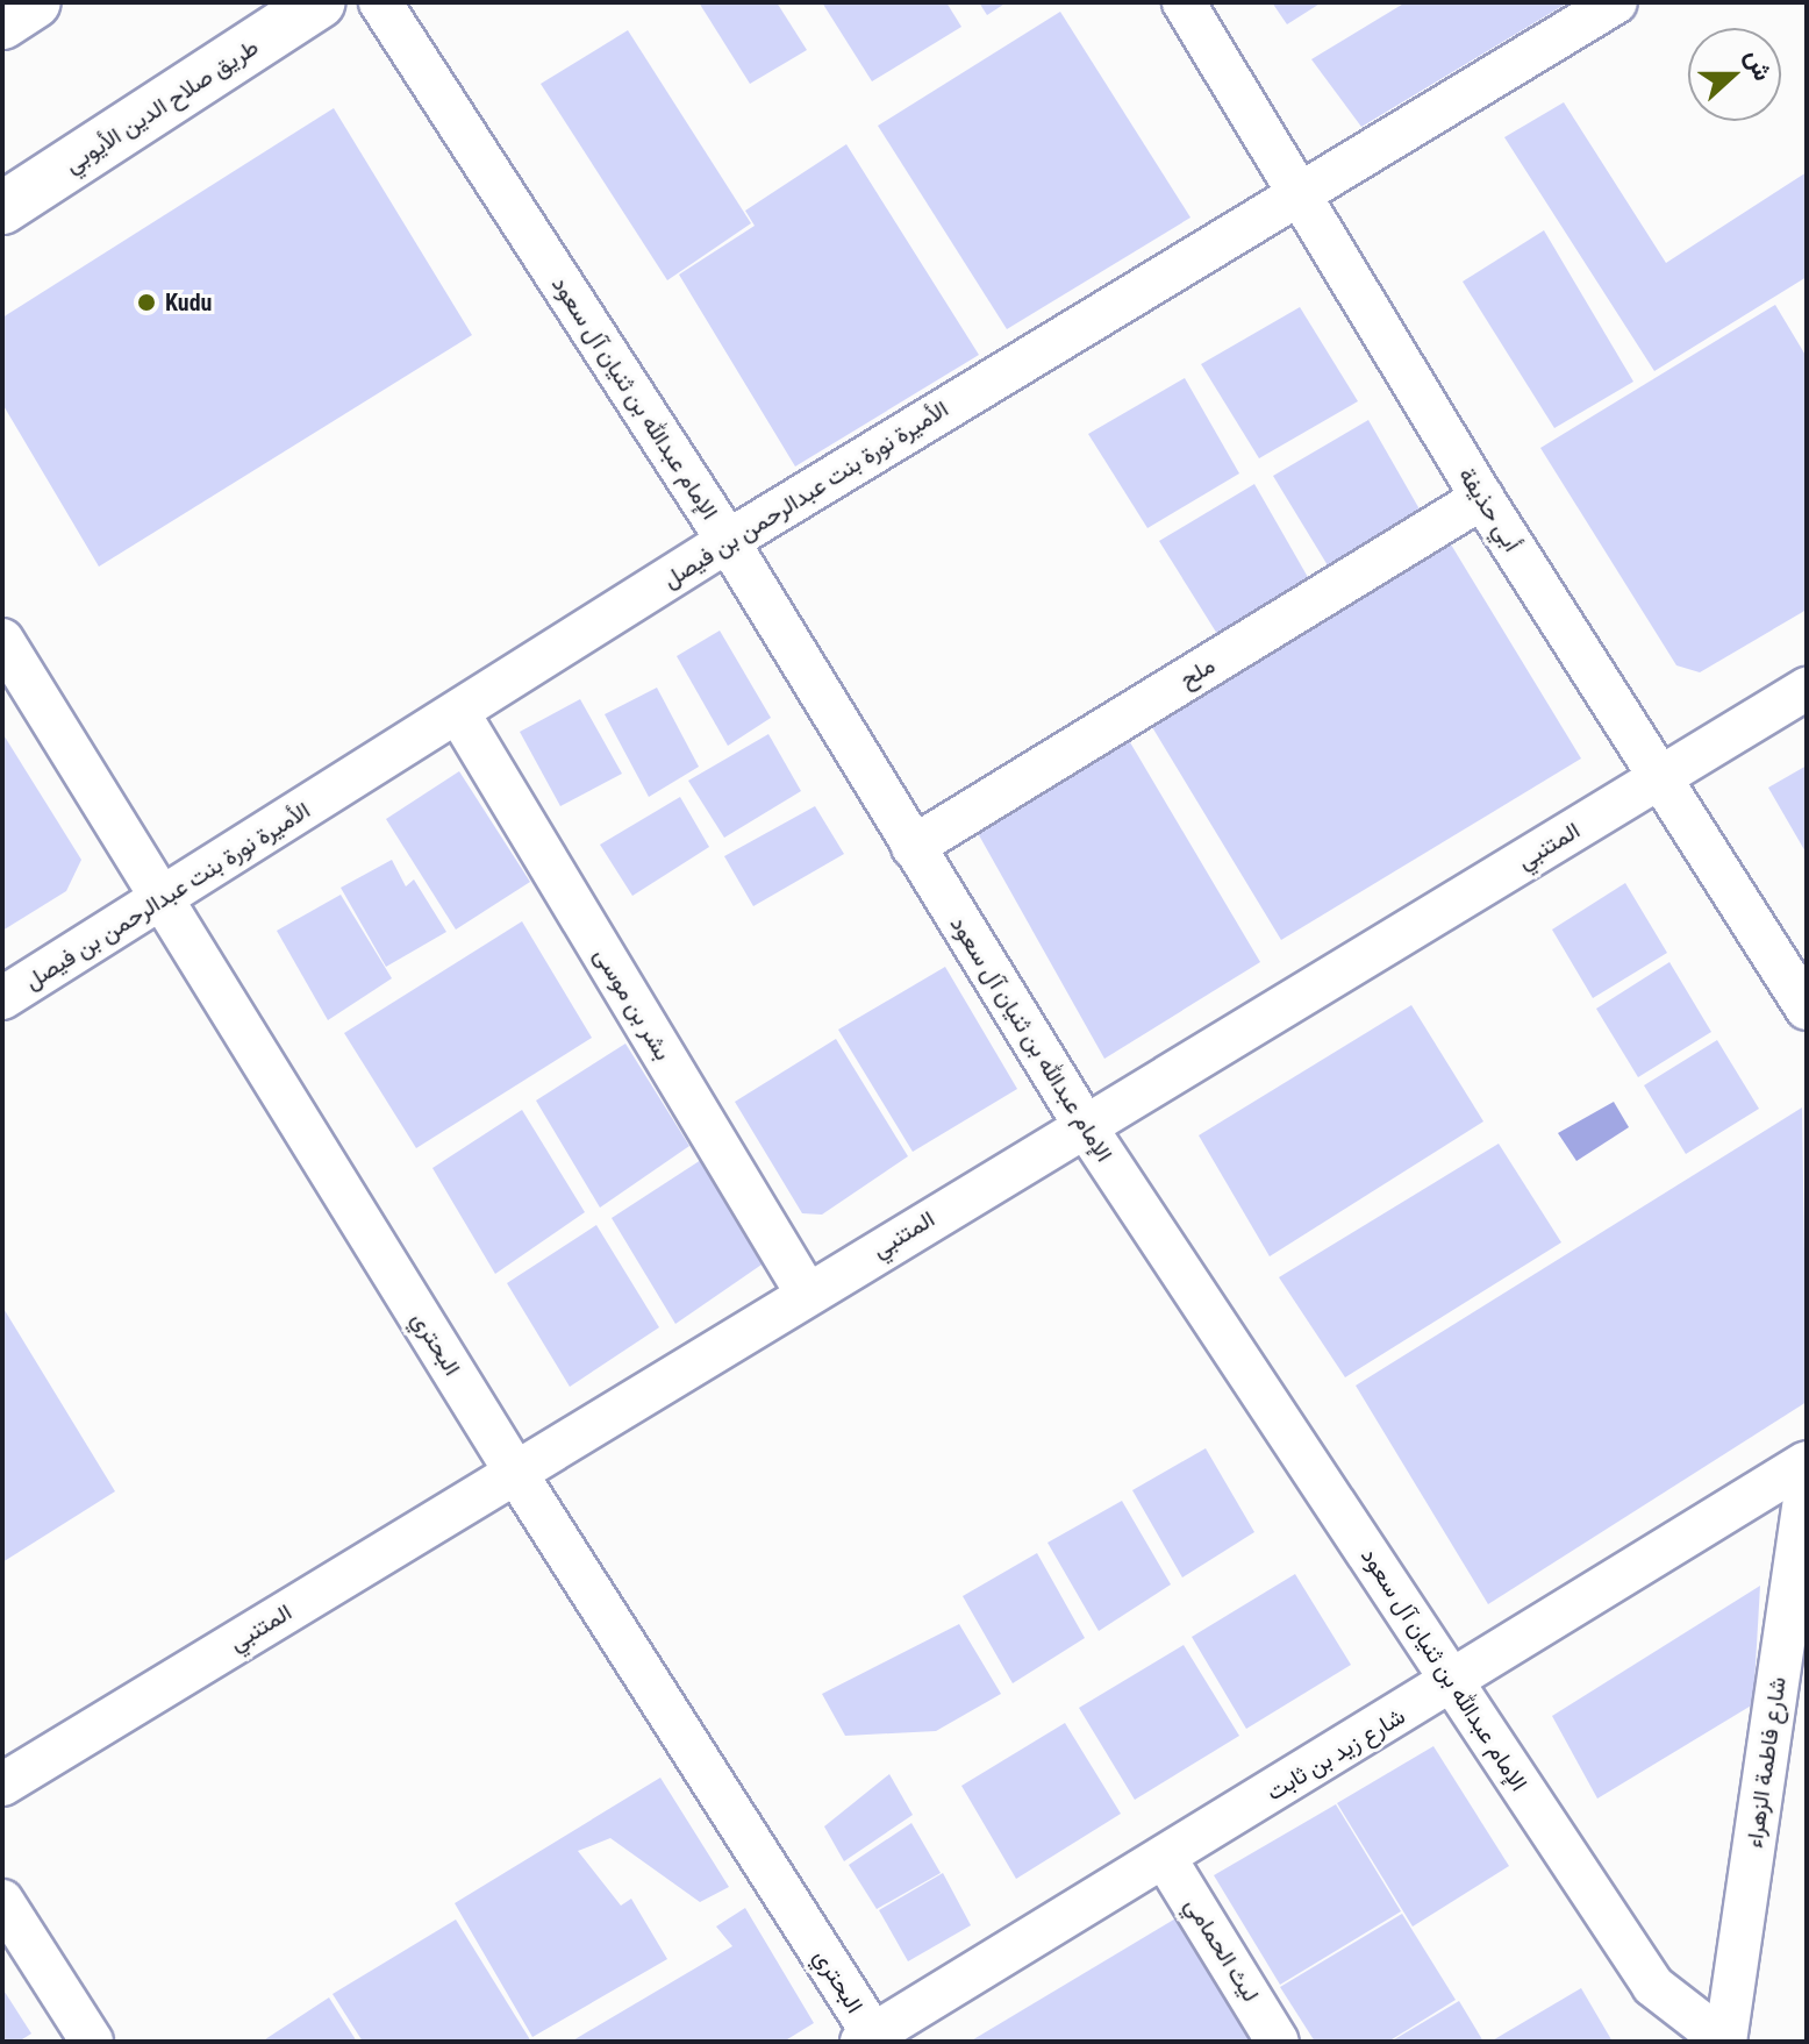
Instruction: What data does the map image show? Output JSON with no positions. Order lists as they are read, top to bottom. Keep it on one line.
{"streets":{"main road":["طريق صلاح الدين الأيوبي"],"street":["الإمام عبدالله بن ثنيان آل سعود","الأميرة نورة بنت عبدالرحمن بن فيصل","أبي حذيفة","ملح","المتنبي","بشر بن موسى","البحتري","شارع زيد بن ثابت","شارع فاطمة الزهراء","ليث الحمامي"]},"crossings":[["الإمام عبدالله بن ثنيان آل سعود","الأميرة نورة بنت عبدالرحمن بن فيصل"],["الإمام عبدالله بن ثنيان آل سعود","ملح"],["الإمام عبدالله بن ثنيان آل سعود","المتنبي"],["الإمام عبدالله بن ثنيان آل سعود","شارع زيد بن ثابت"],["الإمام عبدالله بن ثنيان آل سعود","شارع فاطمة الزهراء"],["الأميرة نورة بنت عبدالرحمن بن فيصل","أبي حذيفة"],["الأميرة نورة بنت عبدالرحمن بن فيصل","بشر بن موسى"],["الأميرة نورة بنت عبدالرحمن بن فيصل","البحتري"],["أبي حذيفة","ملح"],["أبي حذيفة","المتنبي"],["المتنبي","بشر بن موسى"],["المتنبي","البحتري"],["البحتري","شارع زيد بن ثابت"],["شارع زيد بن ثابت","ليث الحمامي"]],"places":["Kudu"],"north":"right"}
